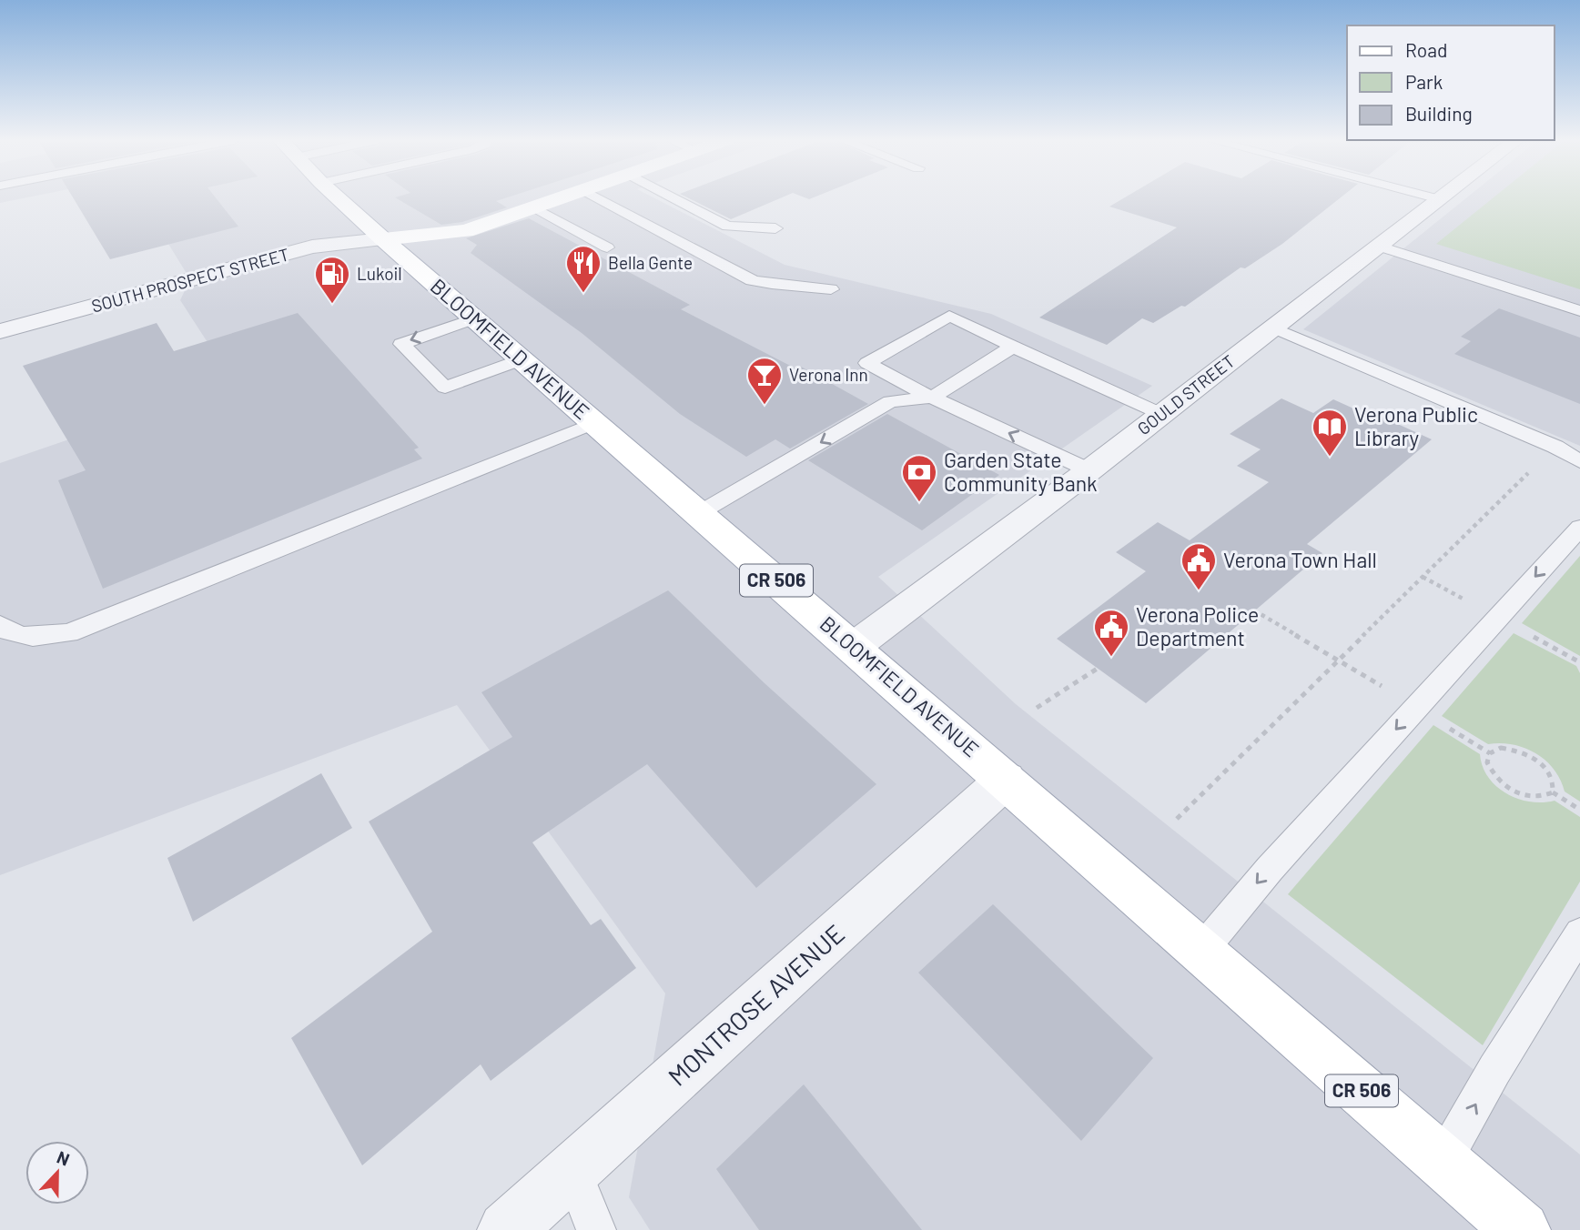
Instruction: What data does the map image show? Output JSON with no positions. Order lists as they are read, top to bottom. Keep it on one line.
{"streets":{"main road":["BLOOMFIELD AVENUE","CR 506"],"street":["SOUTH PROSPECT STREET","GOULD STREET","MONTROSE AVENUE"]},"crossings":[["SOUTH PROSPECT STREET","BLOOMFIELD AVENUE"],["BLOOMFIELD AVENUE","GOULD STREET"],["BLOOMFIELD AVENUE","MONTROSE AVENUE"]],"places":{"restaurant":["Bella Gente"],"fuel station":["Lukoil"],"bar":["Verona Inn"],"library":["Verona Public Library"],"bank":["Garden State Community Bank"],"public building":["Verona Town Hall","Verona Police Department"]},"legend":["Road","Park","Building"],"north":"top"}
